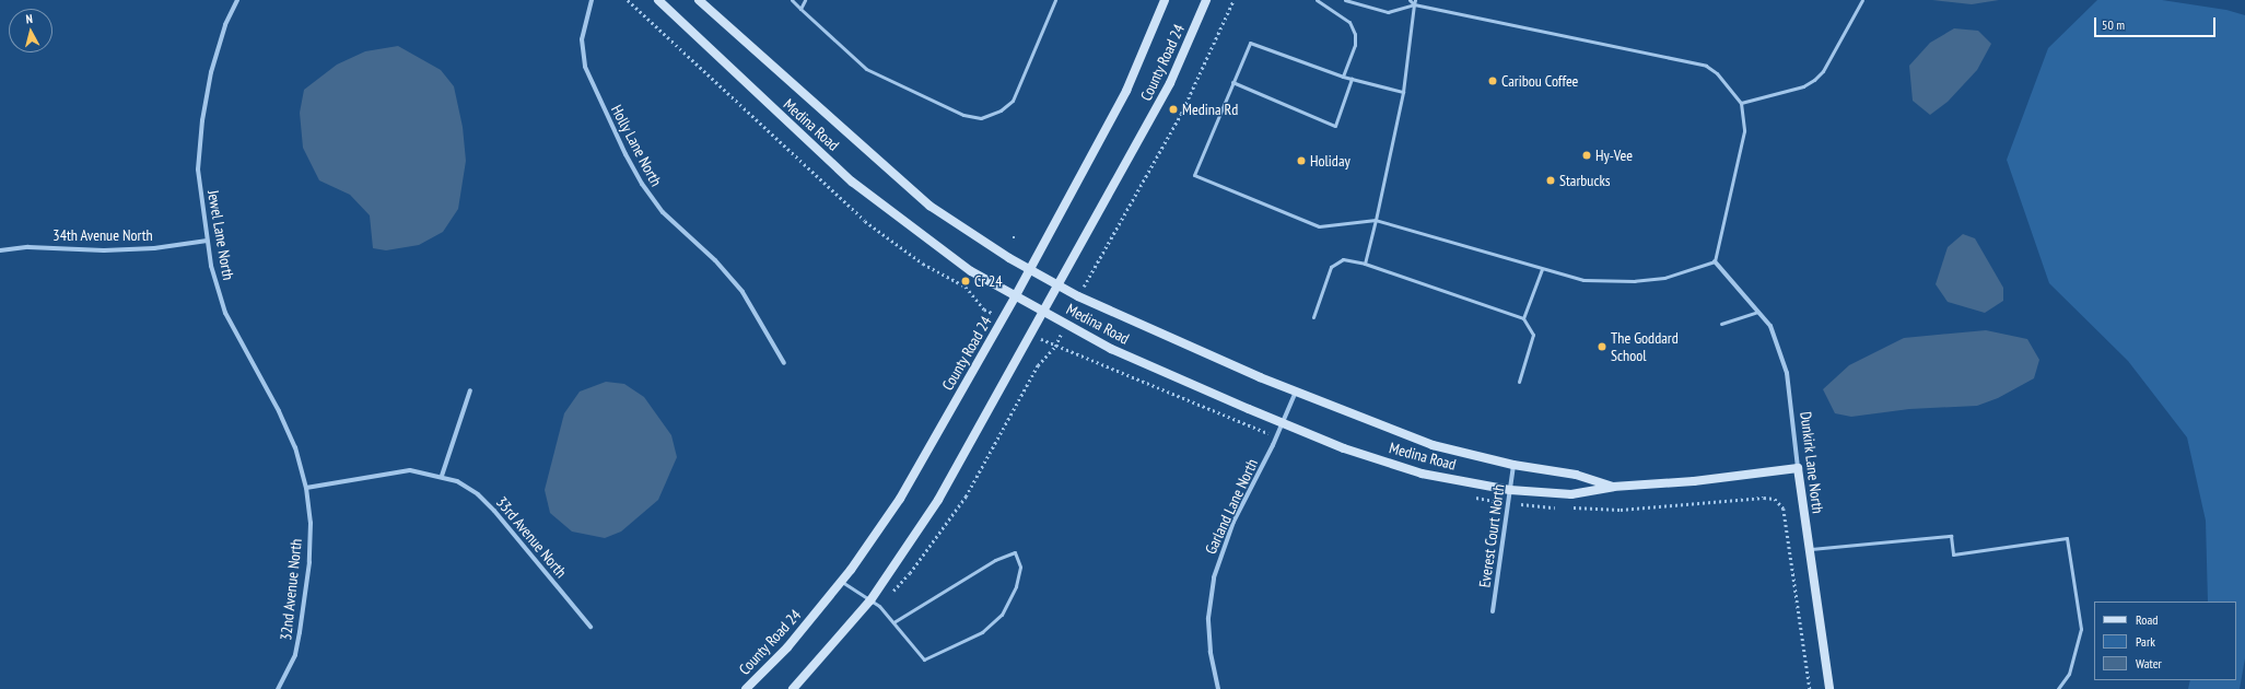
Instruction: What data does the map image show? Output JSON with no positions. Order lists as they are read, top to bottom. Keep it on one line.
{"streets":{"street":["County Road 24","Medina Road","Holly Lane North","34th Avenue North","Jewel Lane North","Dunkirk Lane North","Garland Lane North","Everest Court North","33rd Avenue North","32nd Avenue North"]},"crossings":[["County Road 24","Medina Road"],["Medina Road","Dunkirk Lane North"],["Medina Road","Garland Lane North"],["Medina Road","Everest Court North"],["34th Avenue North","Jewel Lane North"],["Jewel Lane North","33rd Avenue North"],["Jewel Lane North","32nd Avenue North"],["33rd Avenue North","32nd Avenue North"]],"places":["Caribou Coffee","Medina Rd","Hy-Vee","Holiday","Starbucks","Cr 24","The Goddard School"],"legend":["Road","Park","Water"],"scale_bar":"50 m","north":"top"}
